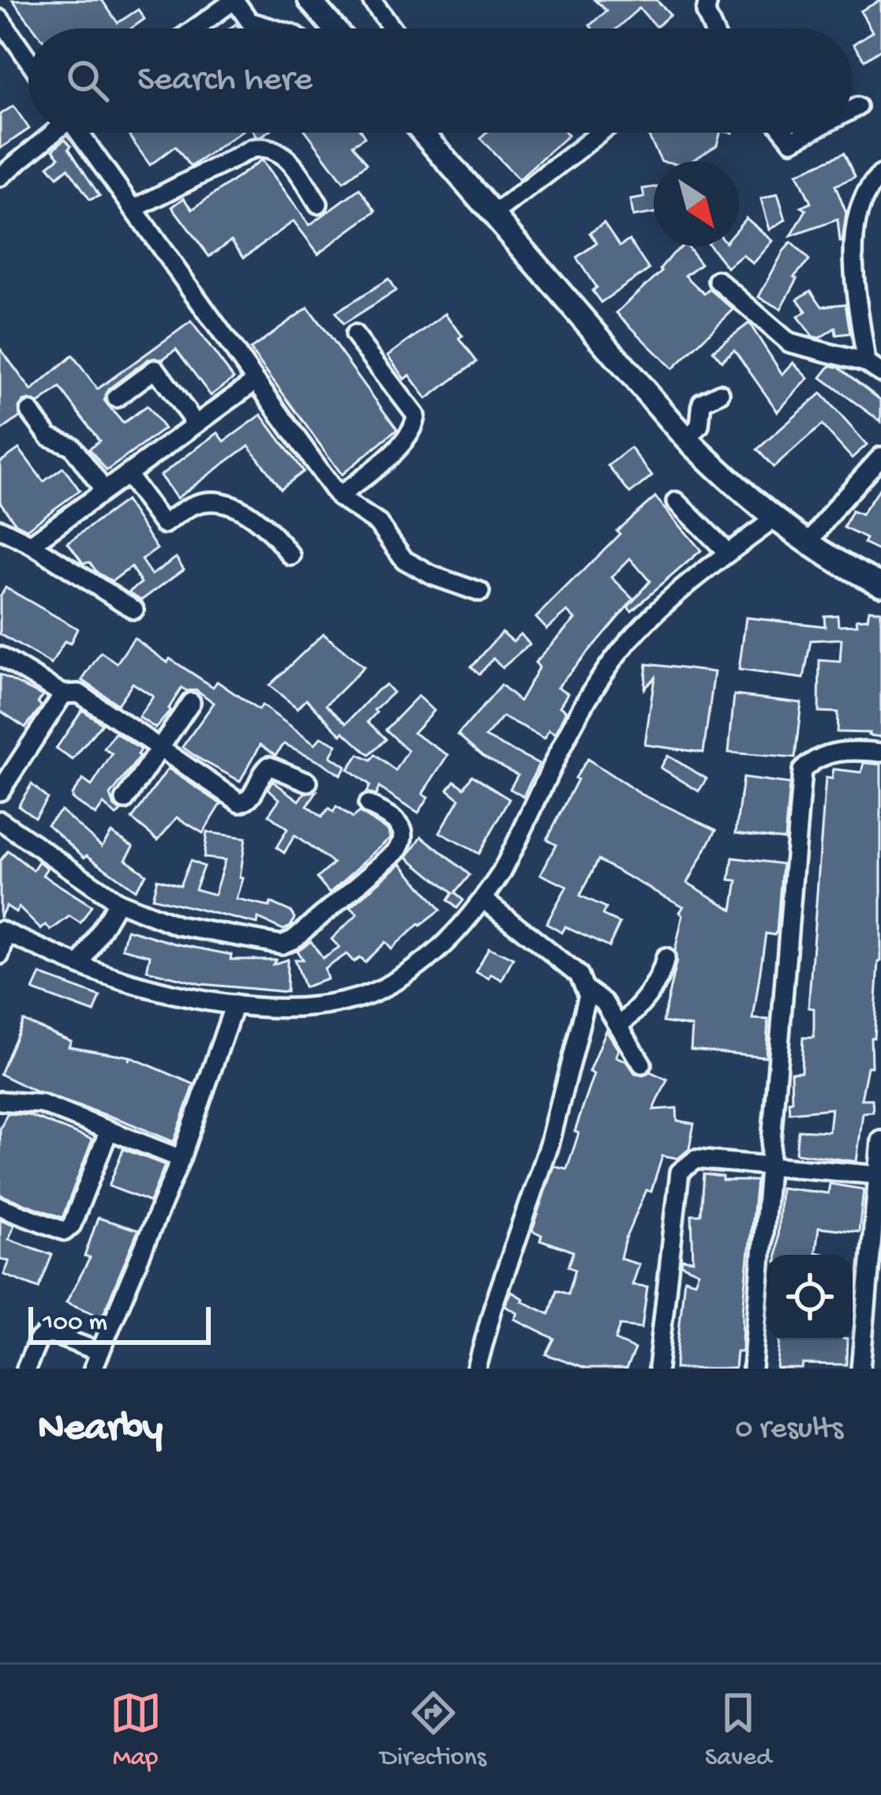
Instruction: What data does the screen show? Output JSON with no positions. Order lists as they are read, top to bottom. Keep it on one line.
{"scale_bar":"100 m","north":"bottom right","page":{"search":"Search here","scale":"100 m","heading":["Nearby","0 results"],"nav":["Map","Directions","Saved"]}}
